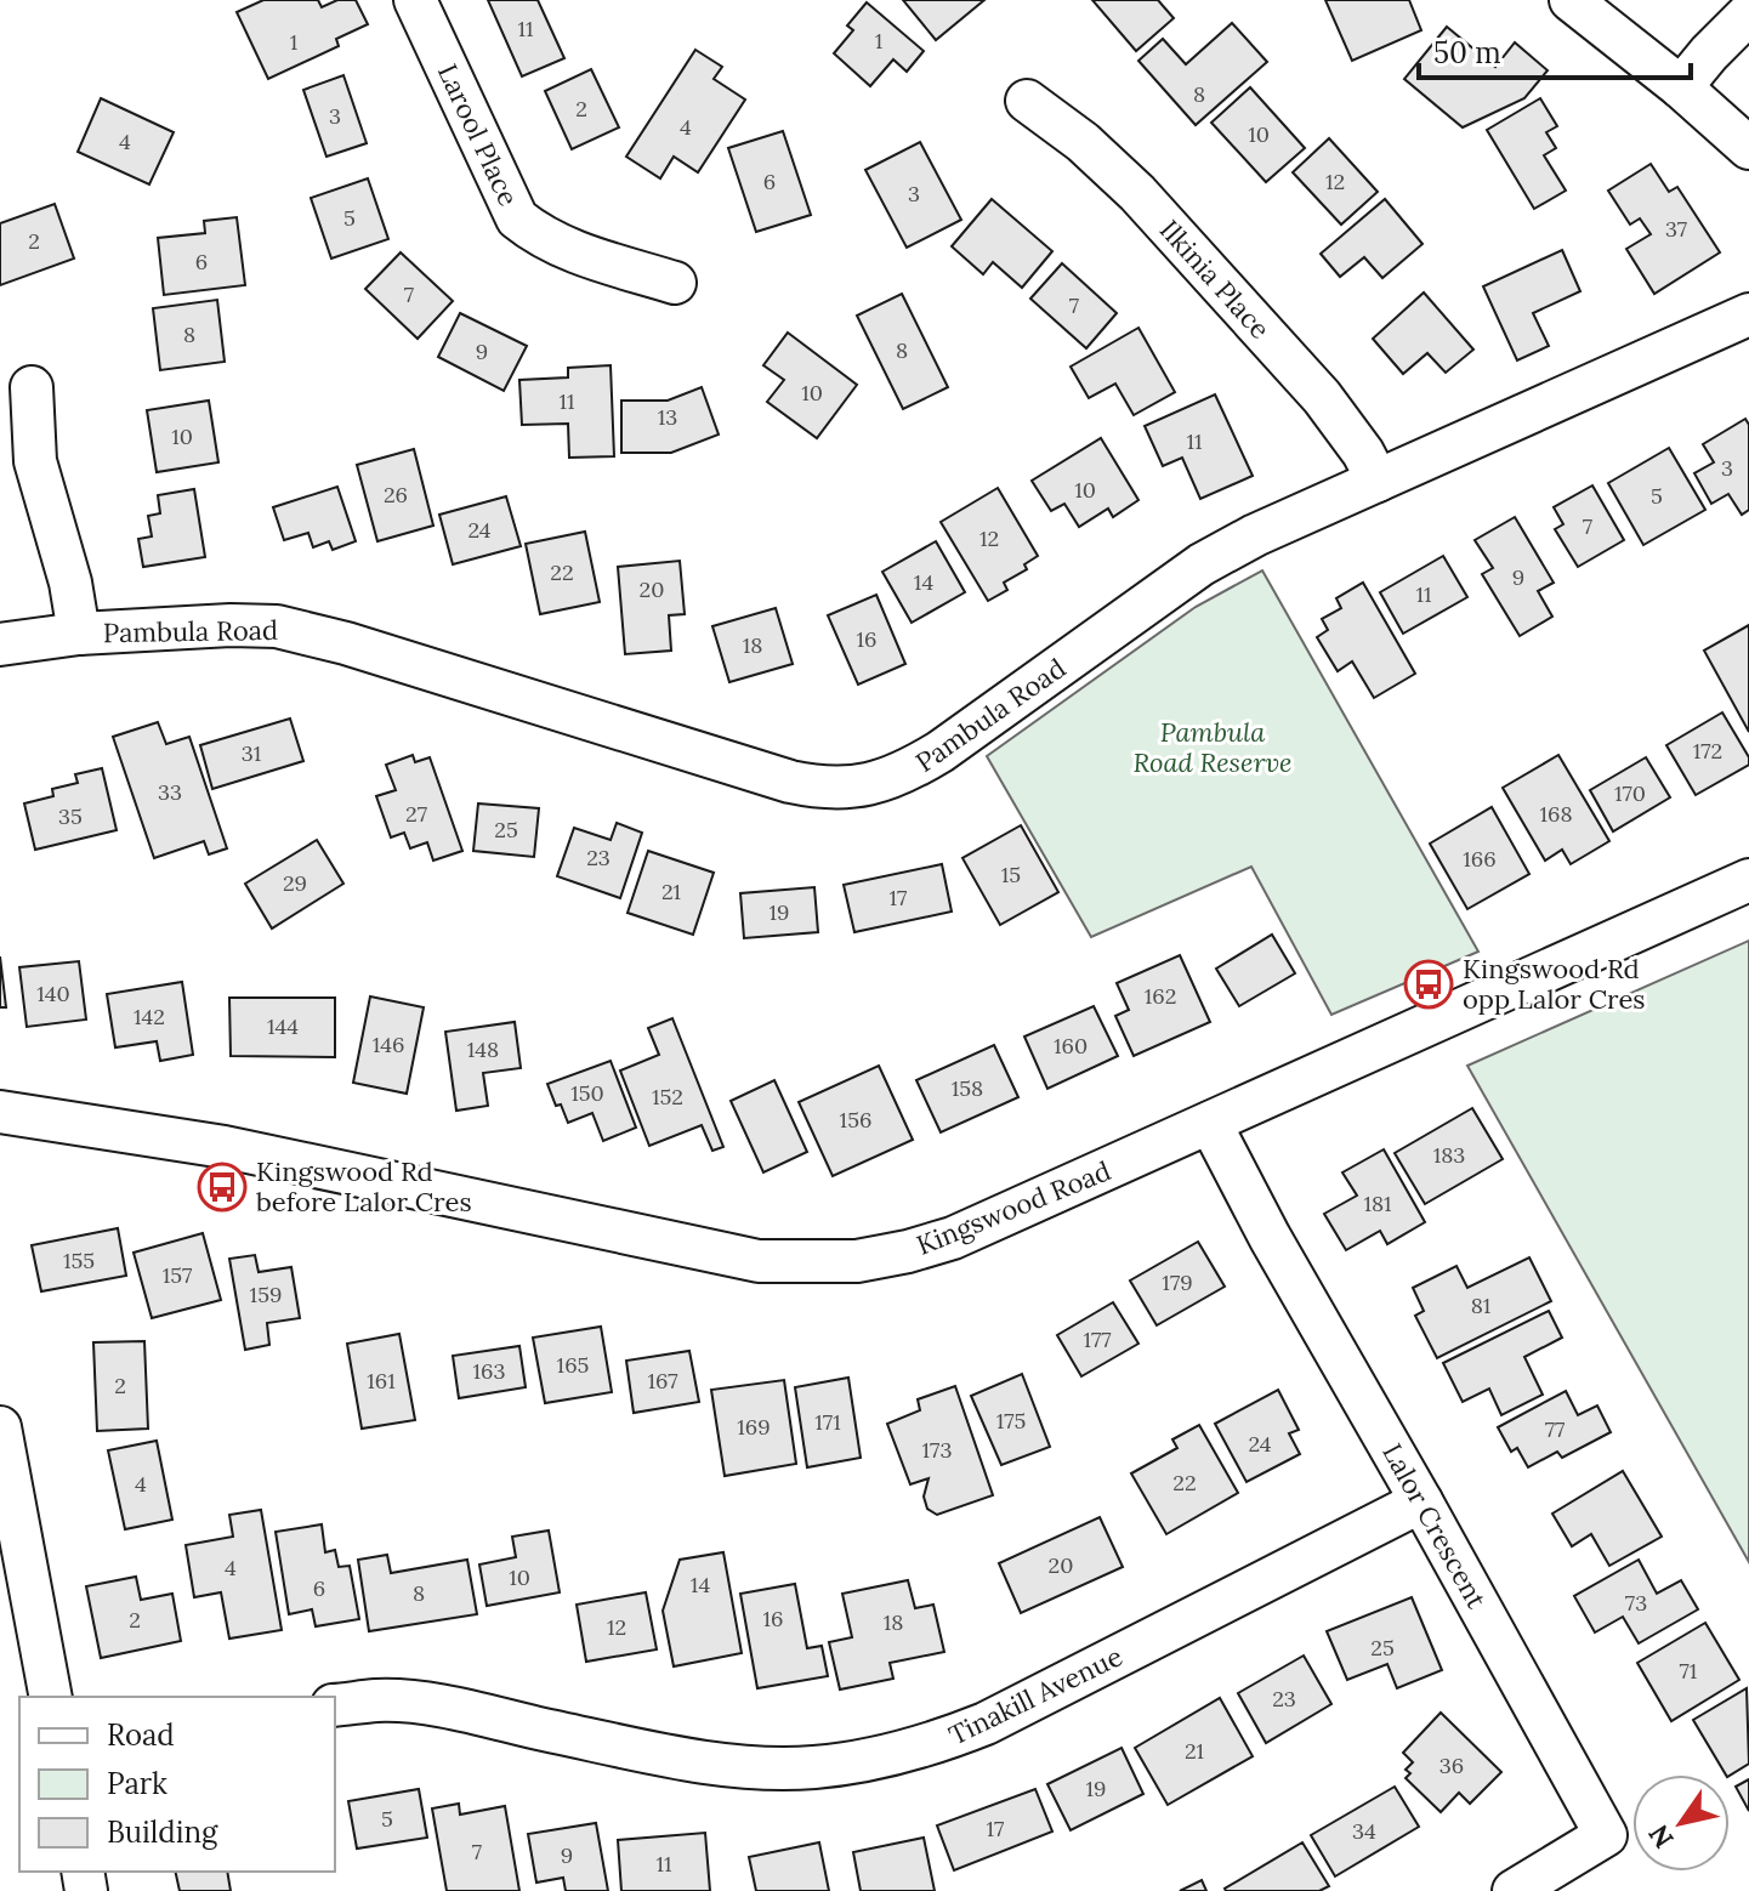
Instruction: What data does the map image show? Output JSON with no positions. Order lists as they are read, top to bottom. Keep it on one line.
{"streets":{"street":["Larool Place","Ilkinia Place","Pambula Road","Kingswood Road","Lalor Crescent","Tinakill Avenue"]},"crossings":[["Ilkinia Place","Pambula Road"],["Kingswood Road","Lalor Crescent"],["Lalor Crescent","Tinakill Avenue"]],"parks":["Pambula Road Reserve"],"places":{"bus stop":["Kingswood Rd opp Lalor Cres","Kingswood Rd before Lalor Cres"]},"house_numbers":["11","1","1","8","2","3","4","10","4","6","12","3","5","37","2","6","7","7","8","8","9","10","11","13","10","11","3","10","26","5","7","24","12","22","9","14","20","11","16","18","172","31","33","170","27","168","35","25","23","166","15","29","21","17","19","140","162","142","144","146","160","148","158","150","152","156","183","181","155","157","179","159","81","177","165","163","161","167","2","175","171","169","77","24","173","22","4","20","4","10","14","6","8","73","16","2","18","12","25","71","23","21","36","19","5","17","34","7","9","11"],"legend":["Road","Park","Building"],"scale_bar":"50 m","north":"bottom left"}
